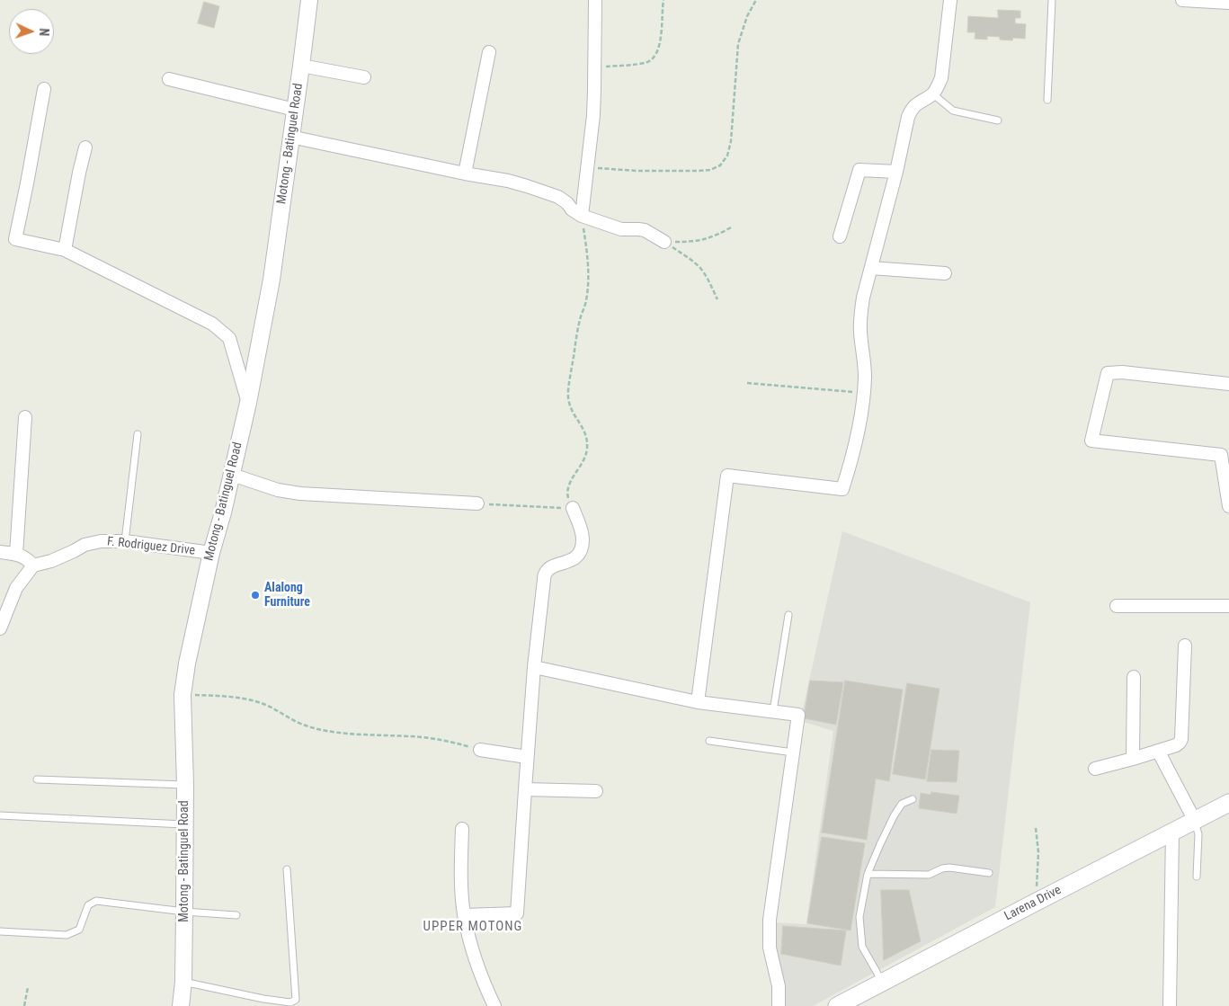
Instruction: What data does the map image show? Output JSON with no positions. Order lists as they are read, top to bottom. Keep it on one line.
{"streets":{"main road":["Larena Drive"],"street":["Motong - Batinguel Road","F. Rodriguez Drive"]},"crossings":[["Motong - Batinguel Road","F. Rodriguez Drive"]],"districts":["UPPER MOTONG"],"places":["Alalong Furniture"],"north":"right"}
